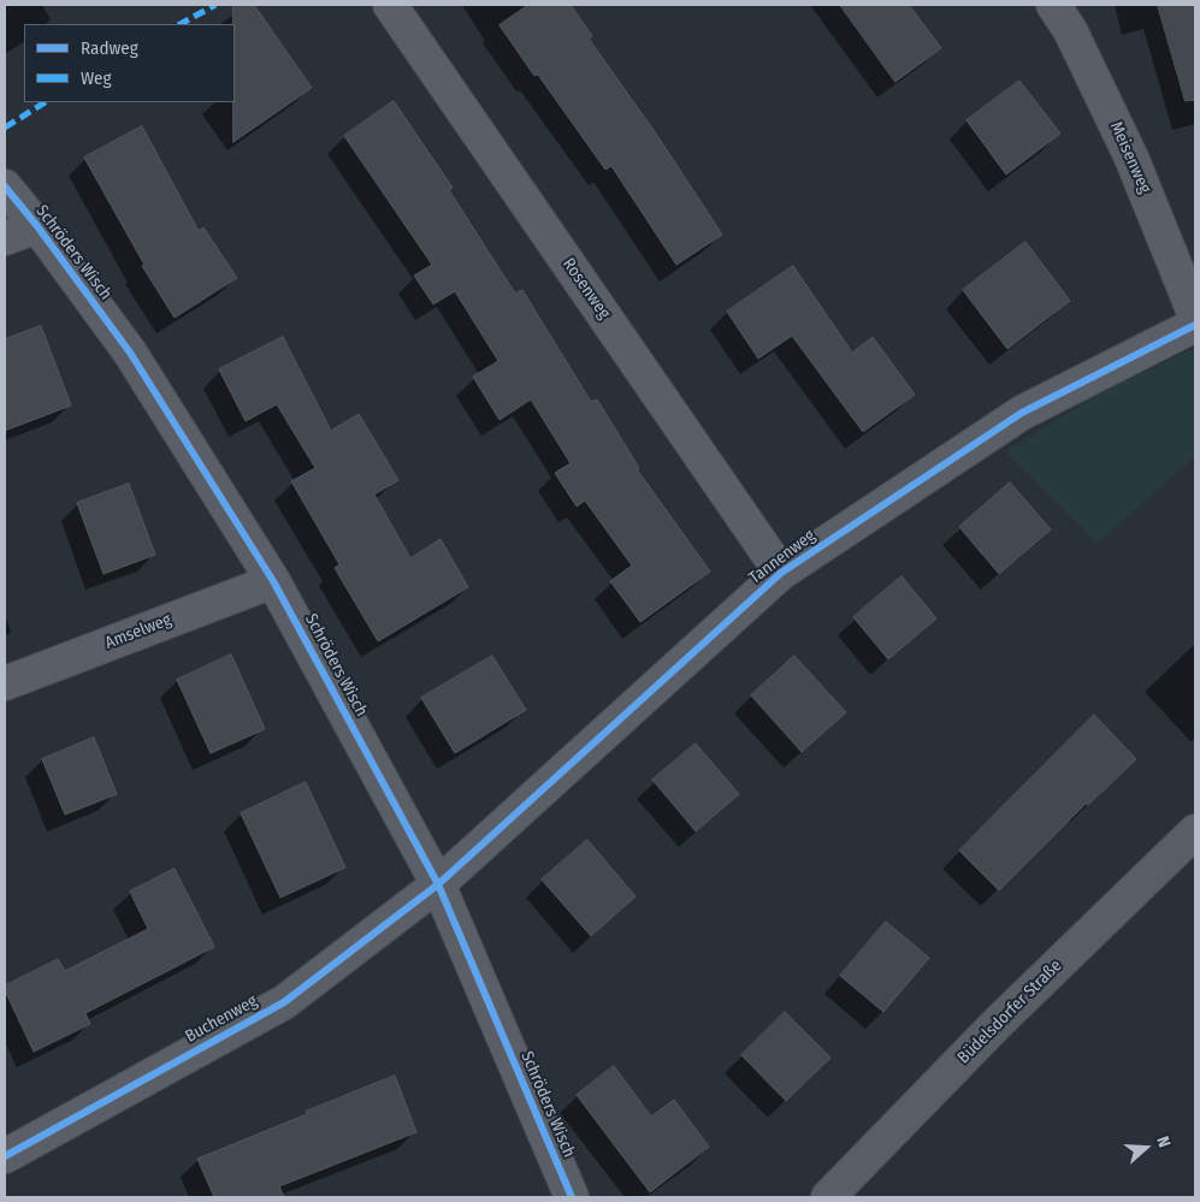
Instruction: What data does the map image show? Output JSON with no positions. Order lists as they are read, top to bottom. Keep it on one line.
{"streets":{"street":["Meisenweg","Schröders Wisch","Rosenweg","Tannenweg","Amselweg","Büdelsdorfer Straße","Buchenweg"]},"crossings":[["Schröders Wisch","Tannenweg"],["Schröders Wisch","Amselweg"],["Schröders Wisch","Buchenweg"],["Rosenweg","Tannenweg"],["Tannenweg","Buchenweg"]],"legend":["Radweg","Weg"],"north":"right"}
